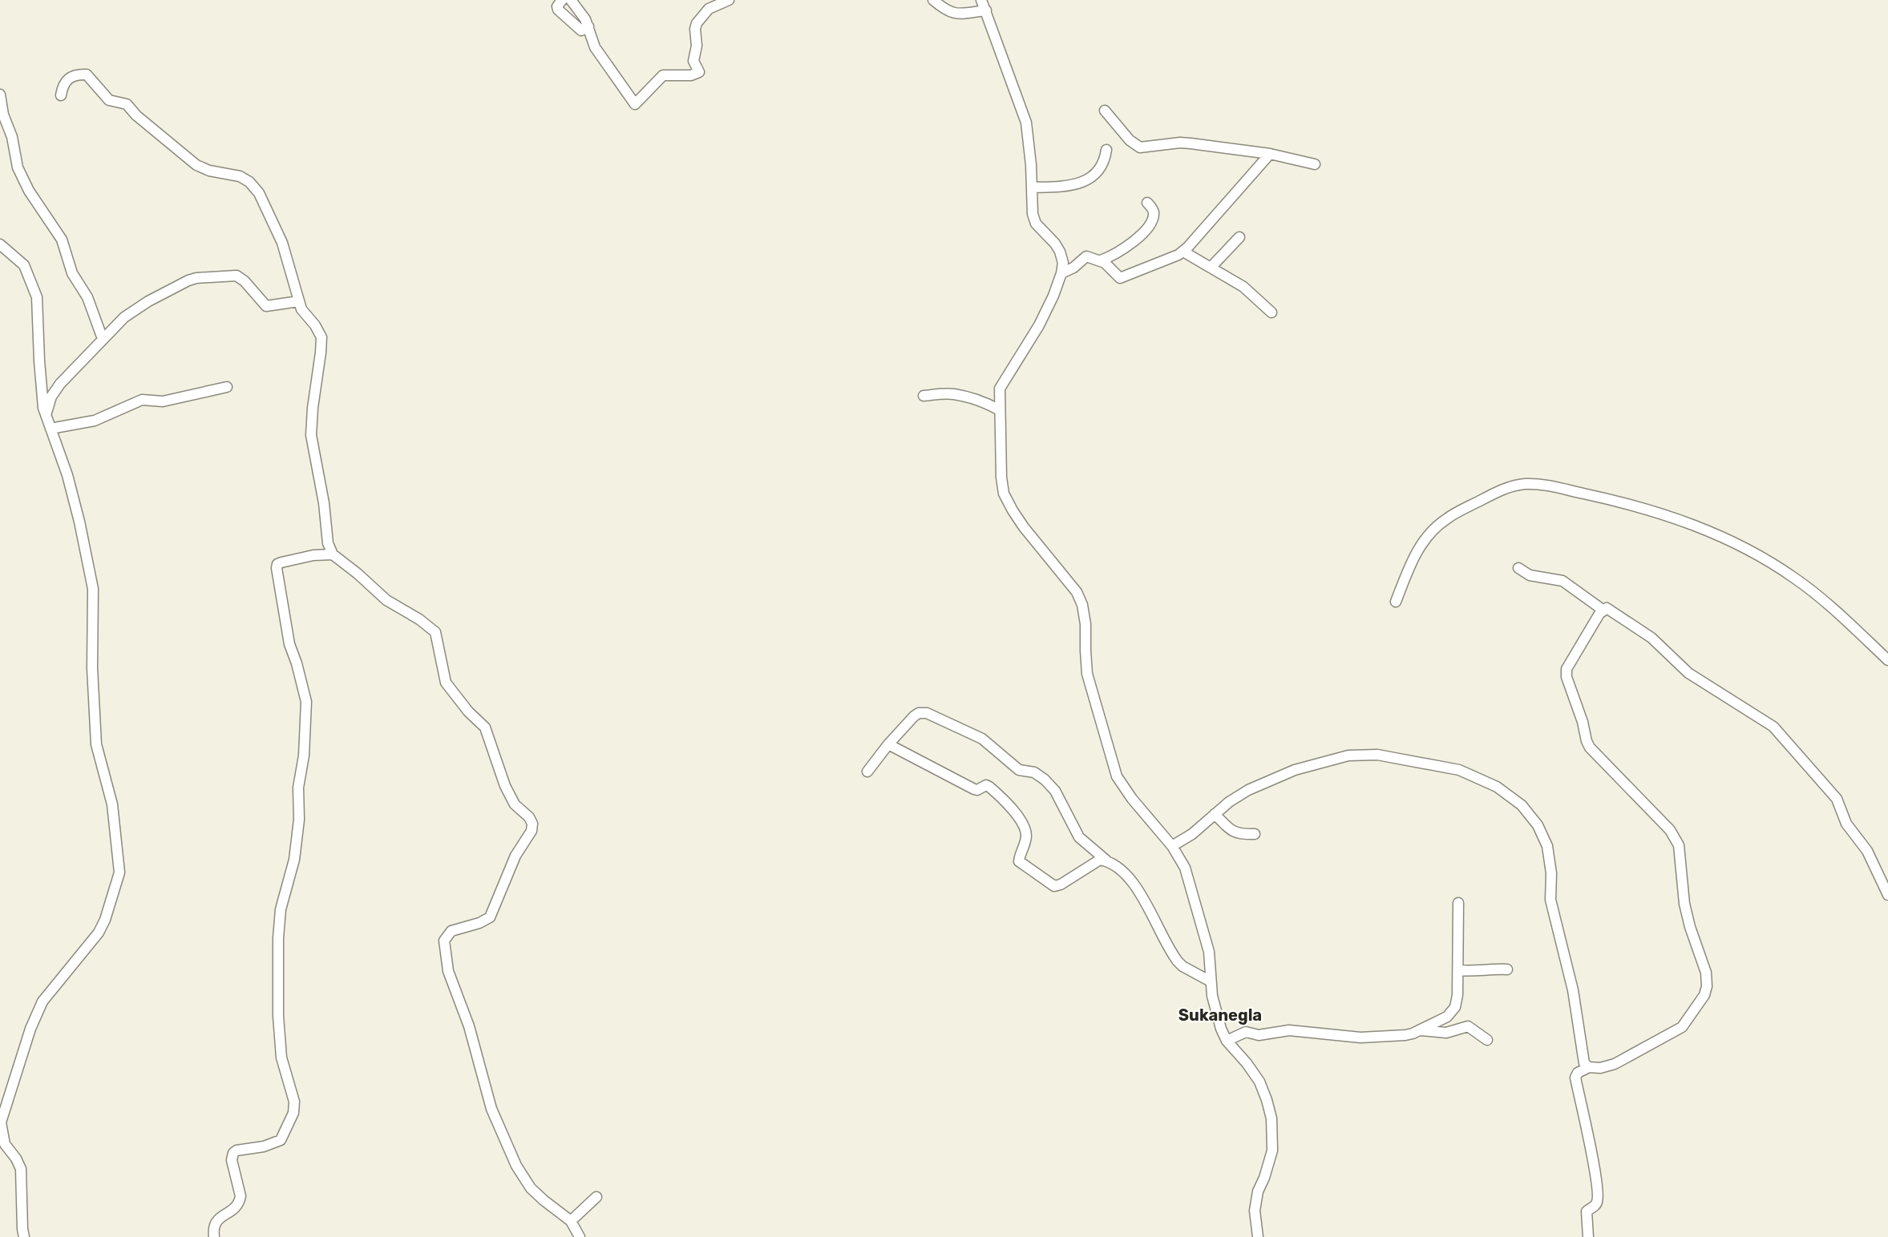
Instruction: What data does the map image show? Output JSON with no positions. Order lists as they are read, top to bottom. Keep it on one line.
{"districts":["Sukanegla"]}
